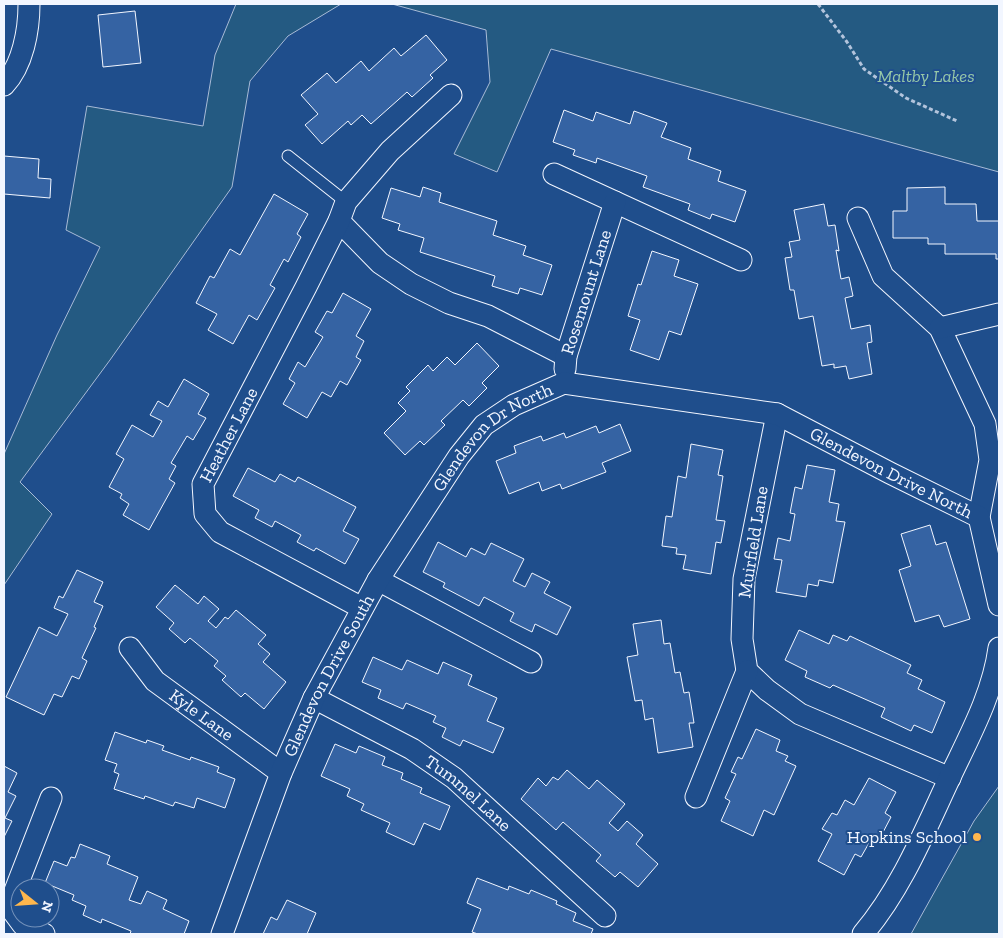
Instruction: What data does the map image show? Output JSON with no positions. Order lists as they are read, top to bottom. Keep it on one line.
{"streets":{"street":["Rosemount Lane","Heather Lane","Glendevon Dr North","Glendevon Drive North","Muirfield Lane","Glendevon Drive South","Kyle Lane","Tummel Lane"]},"crossings":[["Rosemount Lane","Glendevon Dr North"],["Heather Lane","Glendevon Drive South"],["Glendevon Dr North","Glendevon Drive North"],["Glendevon Dr North","Muirfield Lane"],["Glendevon Dr North","Glendevon Drive South"],["Glendevon Drive North","Muirfield Lane"],["Glendevon Drive South","Kyle Lane"],["Glendevon Drive South","Tummel Lane"]],"parks":["Maltby Lakes"],"places":["Hopkins School"],"north":"right"}
